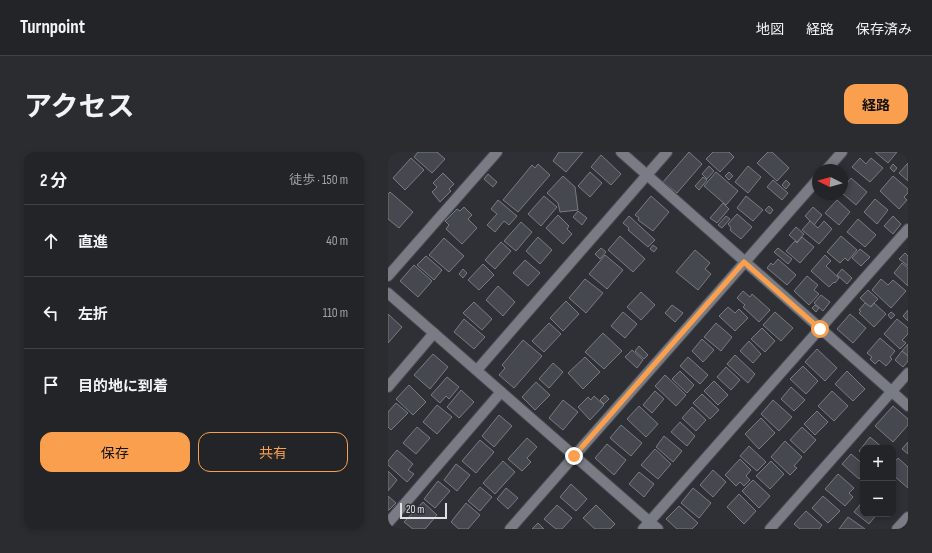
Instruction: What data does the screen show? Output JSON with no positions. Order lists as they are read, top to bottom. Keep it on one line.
{"scale_bar":"20 m","north":"left","page":{"header":"Turnpoint","nav":["地図","経路","保存済み"],"title":"アクセス","buttons":["経路",["保存","共有"]],"heading":["2 分","徒歩 · 150 m"],"list":[["直進","40 m"],["左折","110 m"],"目的地に到着"],"map_buttons":["+","−"],"scale":"20 m"}}
